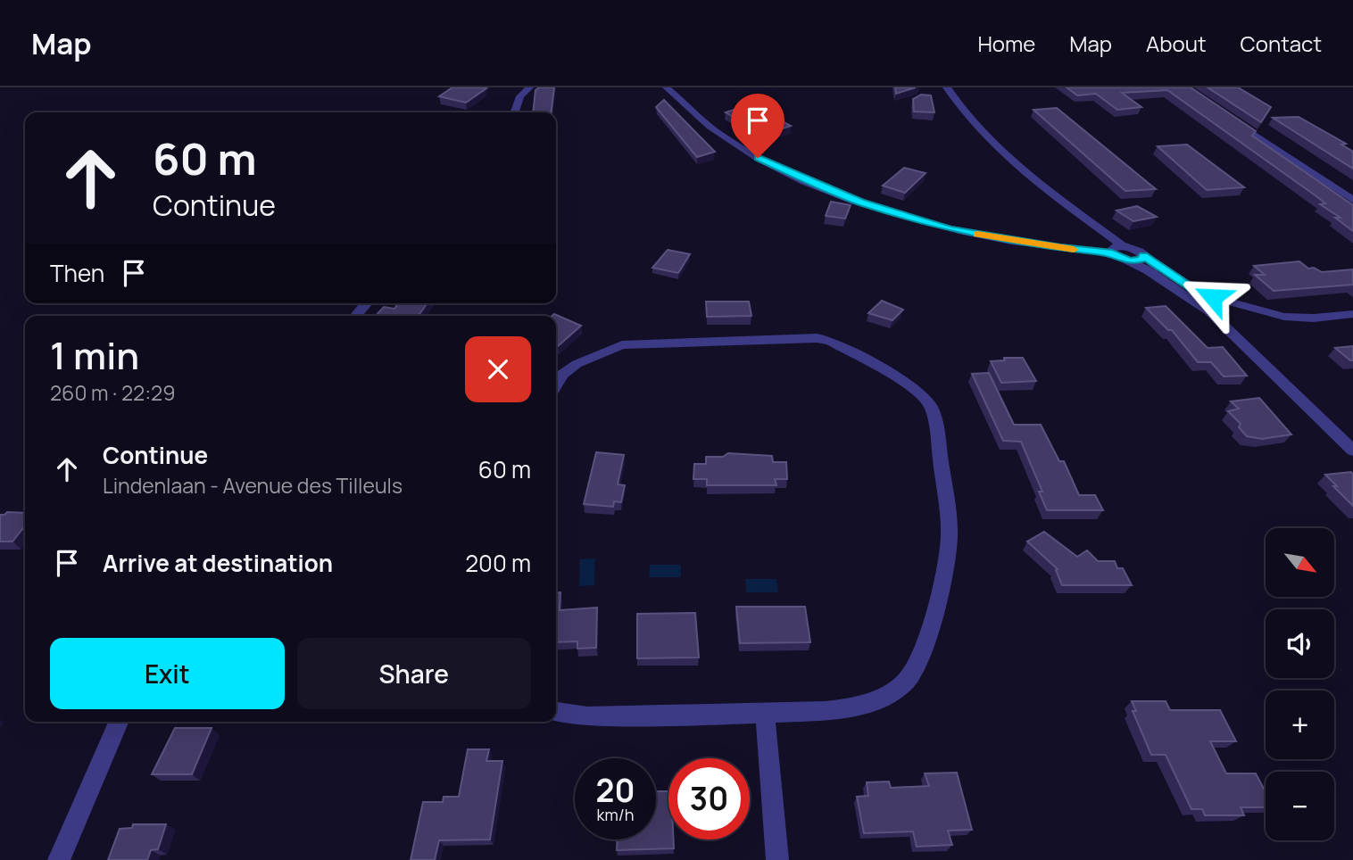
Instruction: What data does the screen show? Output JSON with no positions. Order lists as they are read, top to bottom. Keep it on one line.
{"north":"bottom right","page":{"header":"Map","nav":["Home","Map","About","Contact"],"turn":["60 m","Continue"],"then":"Then","heading":["1 min","260 m · 22:29"],"list":[{"name":"Continue","note":"Lindenlaan - Avenue des Tilleuls","value":"60 m"},{"name":"Arrive at destination","value":"200 m"}],"map_buttons":["+","−"],"buttons":["Exit","Share"],"speed":"20 km/h","limit":"30"}}
